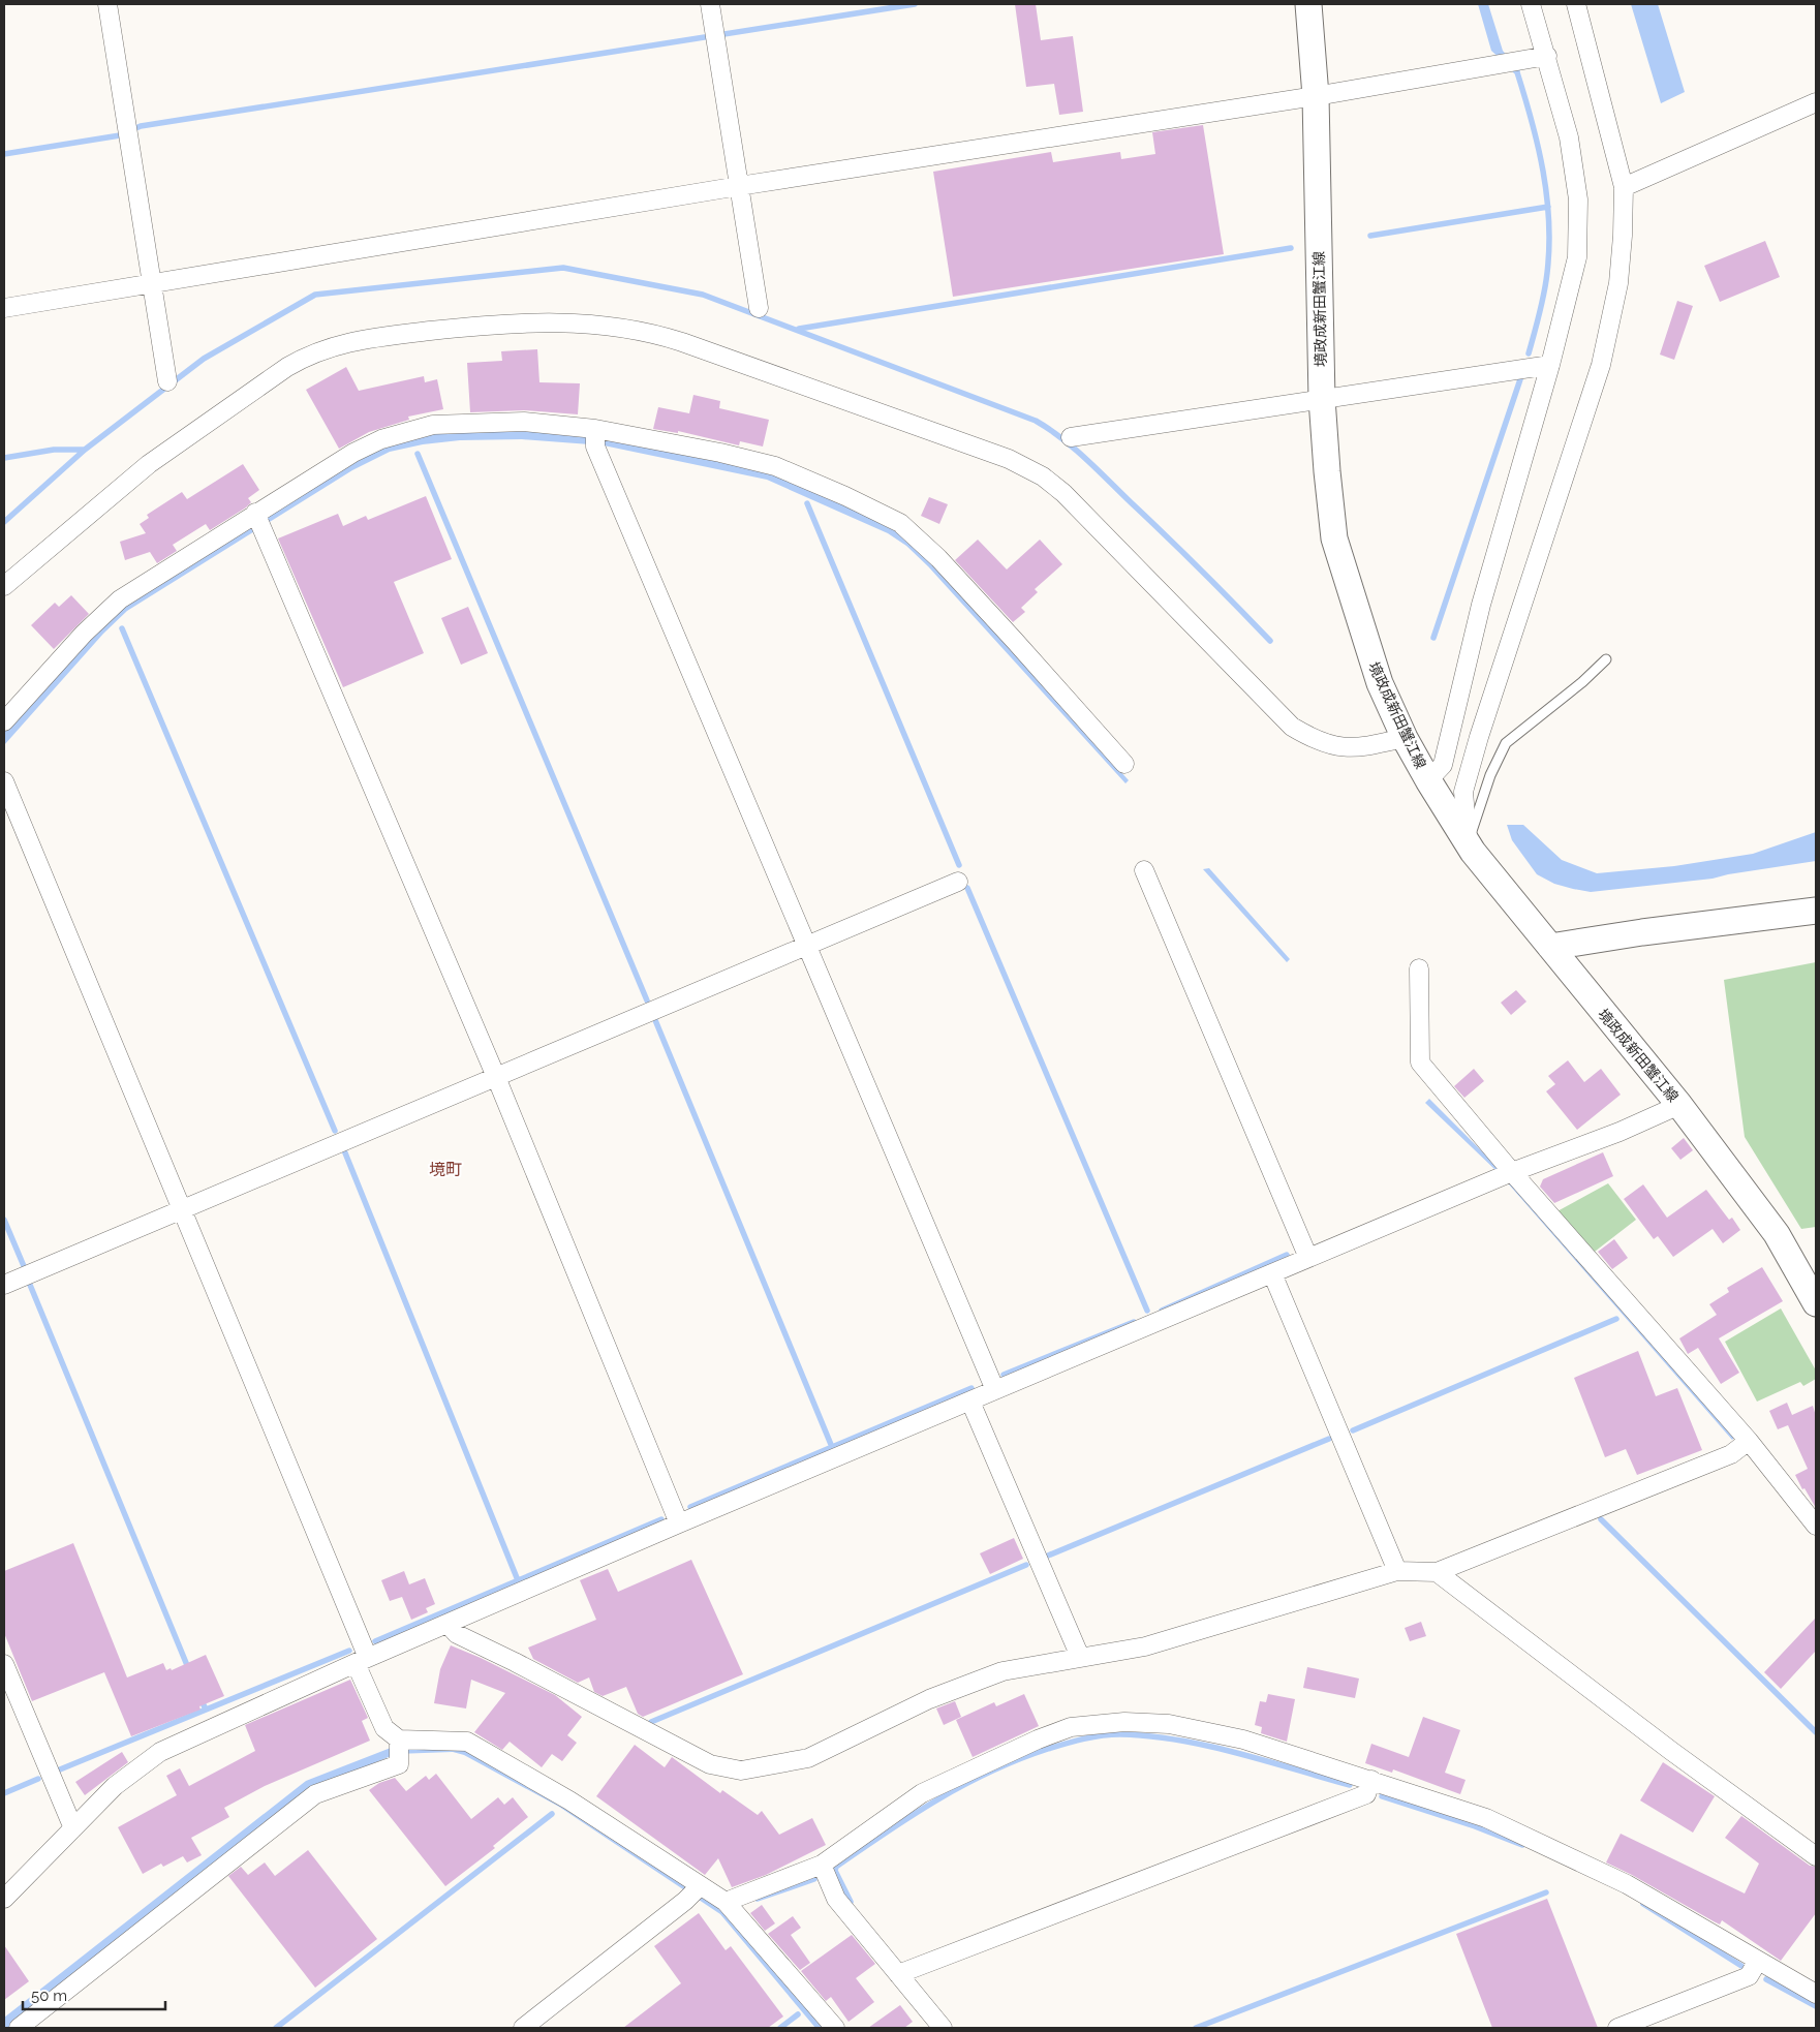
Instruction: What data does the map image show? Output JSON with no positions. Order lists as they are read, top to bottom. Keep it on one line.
{"streets":{"main road":["境政成新田蟹江線"]},"districts":["境町"],"scale_bar":"50 m"}
